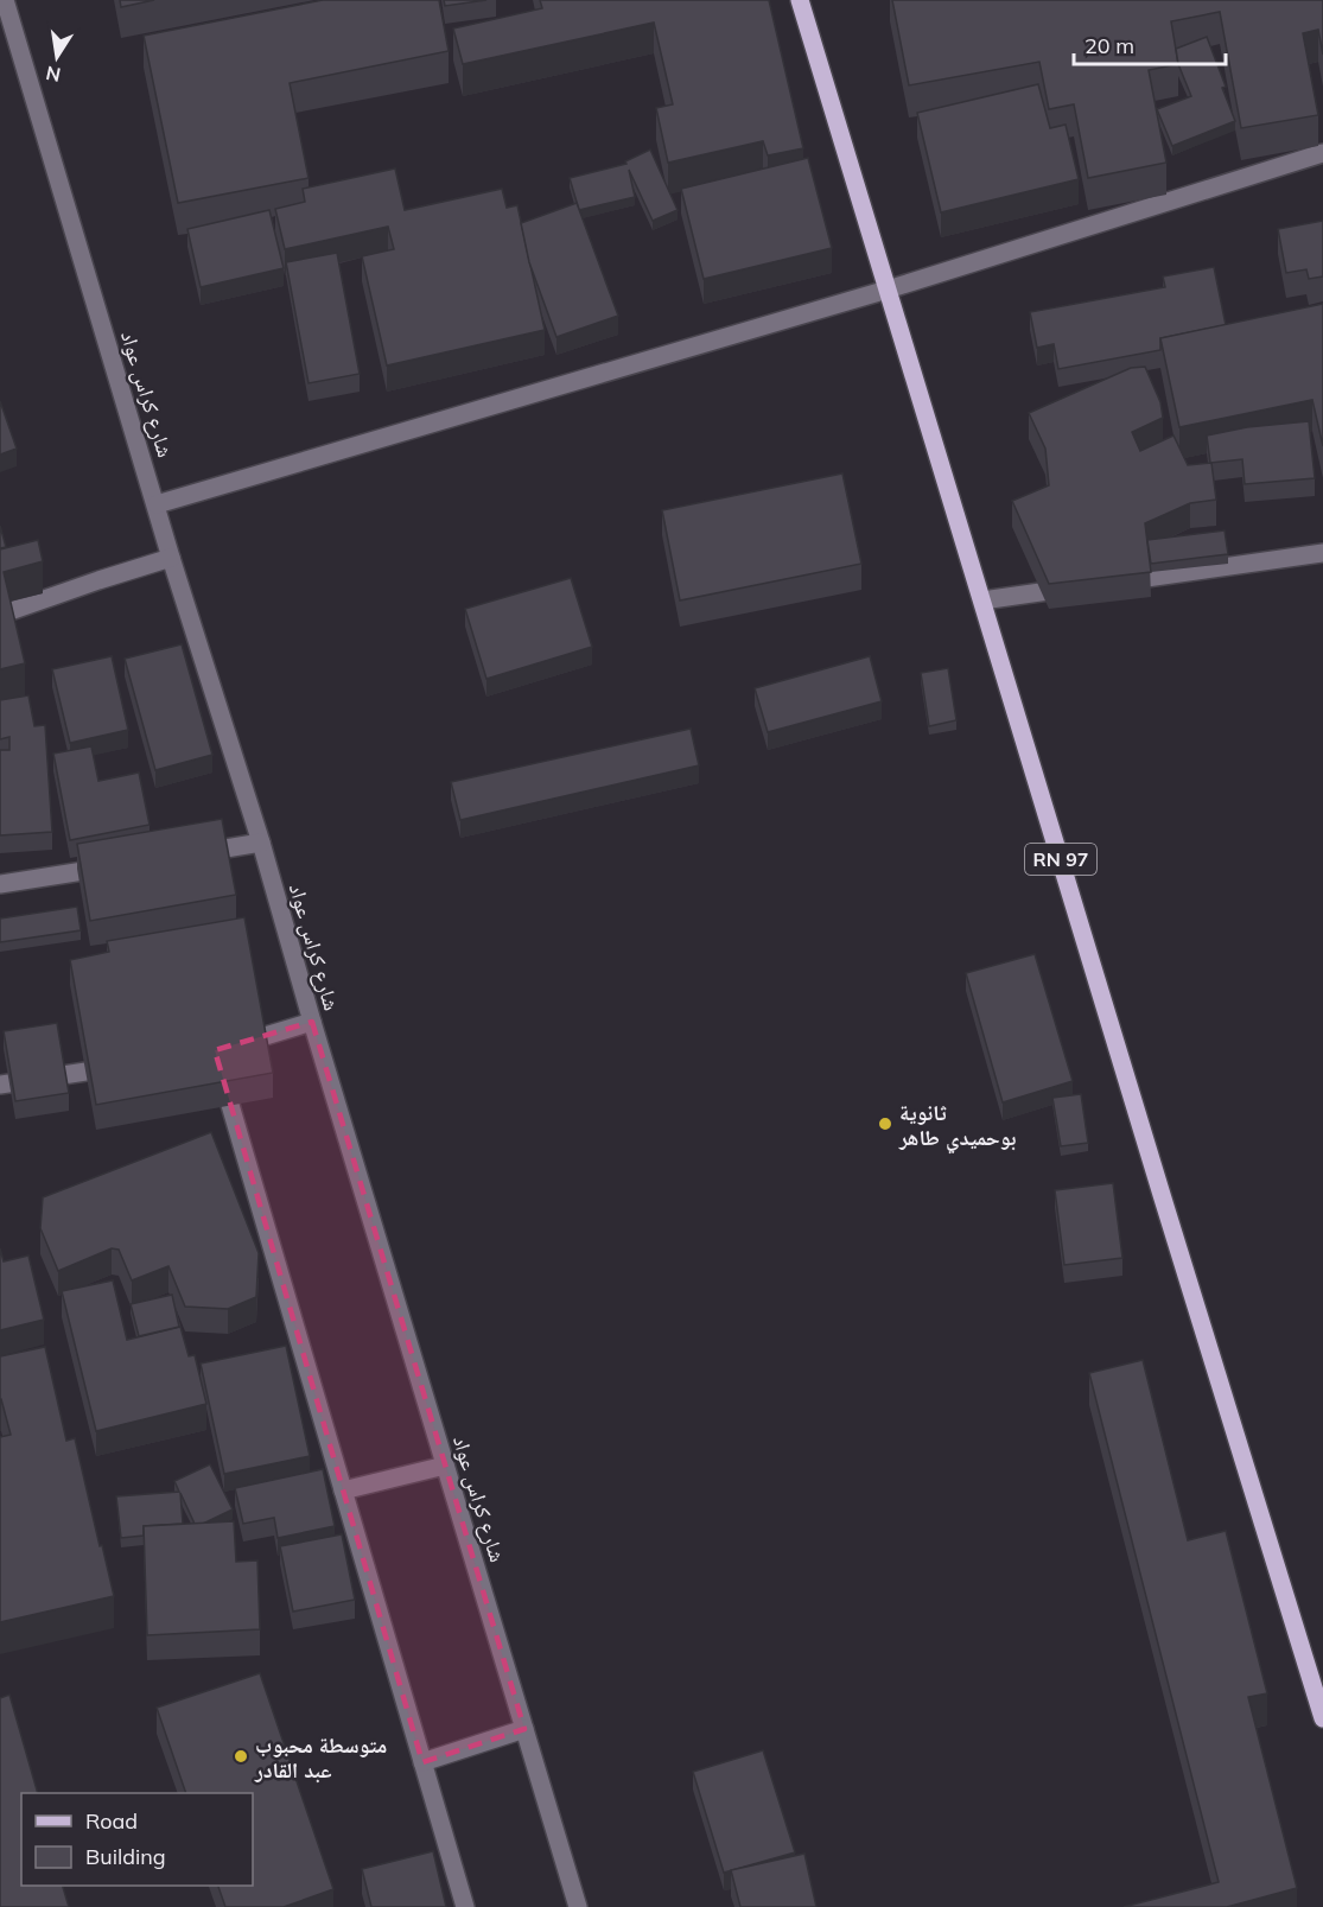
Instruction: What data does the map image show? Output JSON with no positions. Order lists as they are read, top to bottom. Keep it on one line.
{"streets":{"main road":["RN 97"],"street":["شارع كراس عواد"]},"places":["ثانوية بوحميدي طاهر","متوسطة محبوب عبد القادر"],"legend":["Road","Building"],"scale_bar":"20 m","north":"bottom"}
